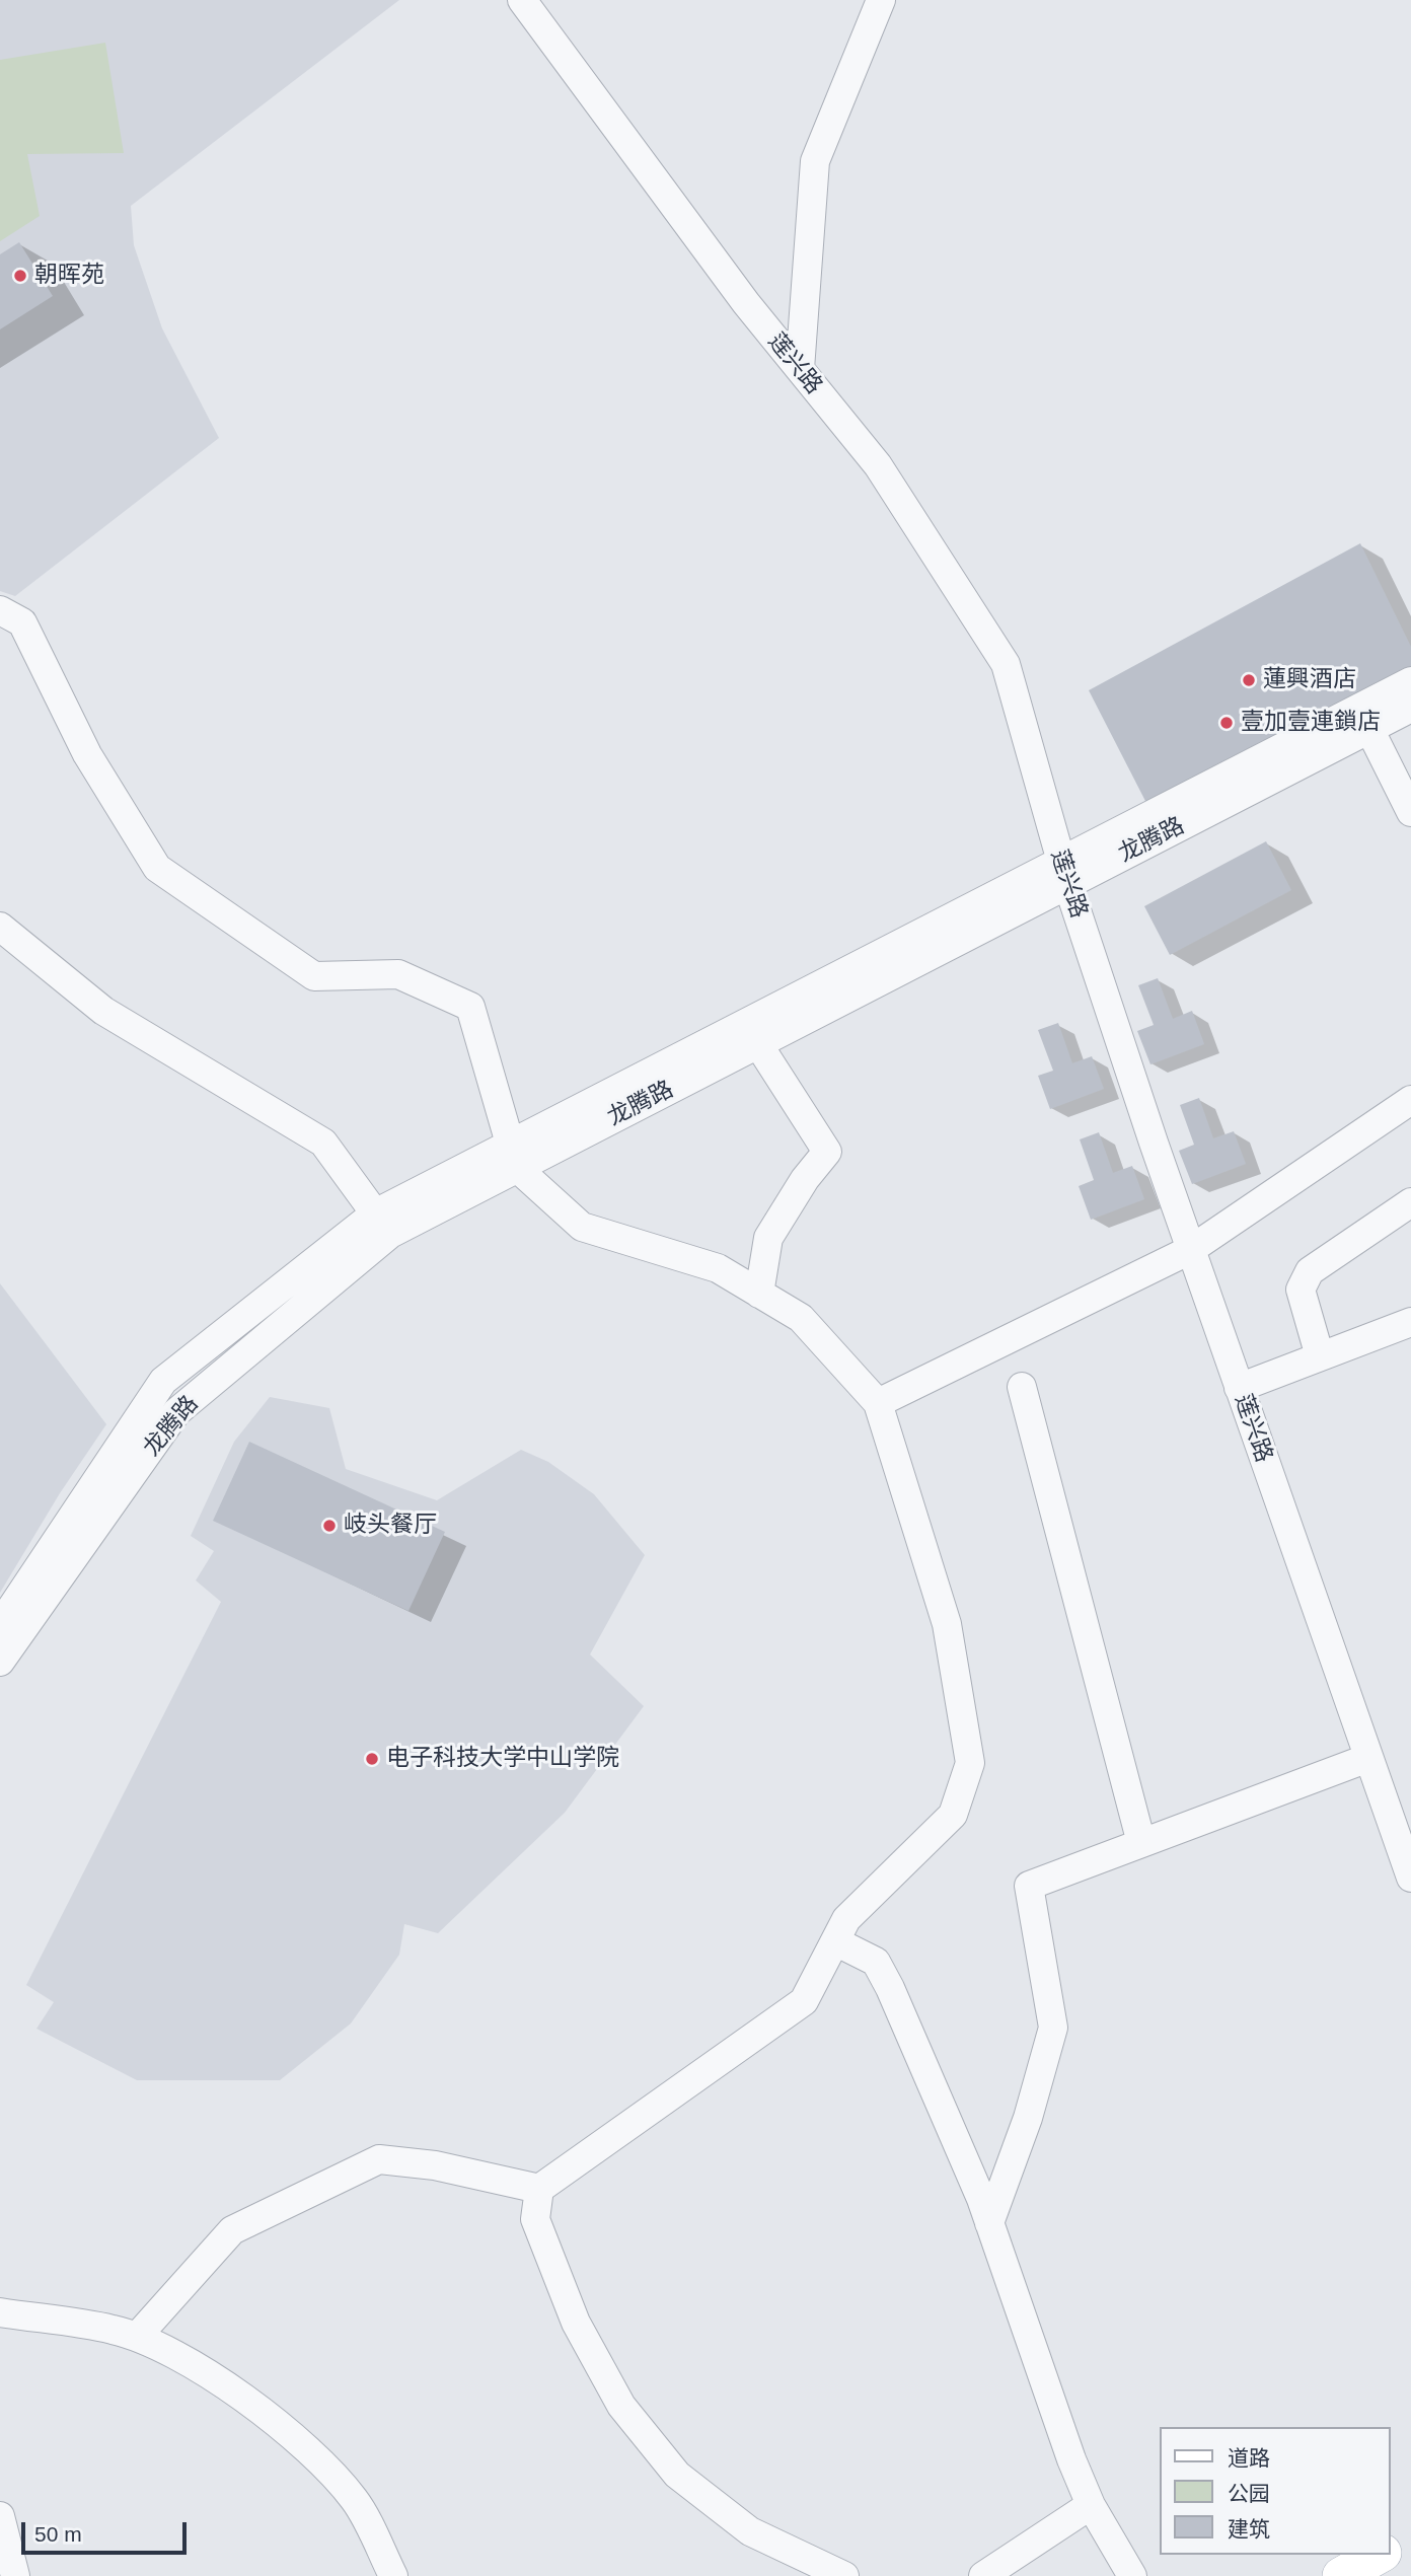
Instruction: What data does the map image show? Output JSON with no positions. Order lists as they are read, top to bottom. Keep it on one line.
{"streets":{"street":["莲兴路","龙腾路"]},"crossings":[["莲兴路","龙腾路"]],"places":["朝晖苑","蓮興酒店","壹加壹連鎖店","岐头餐厅","电子科技大学中山学院"],"legend":["道路","公园","建筑"],"scale_bar":"50 m"}
